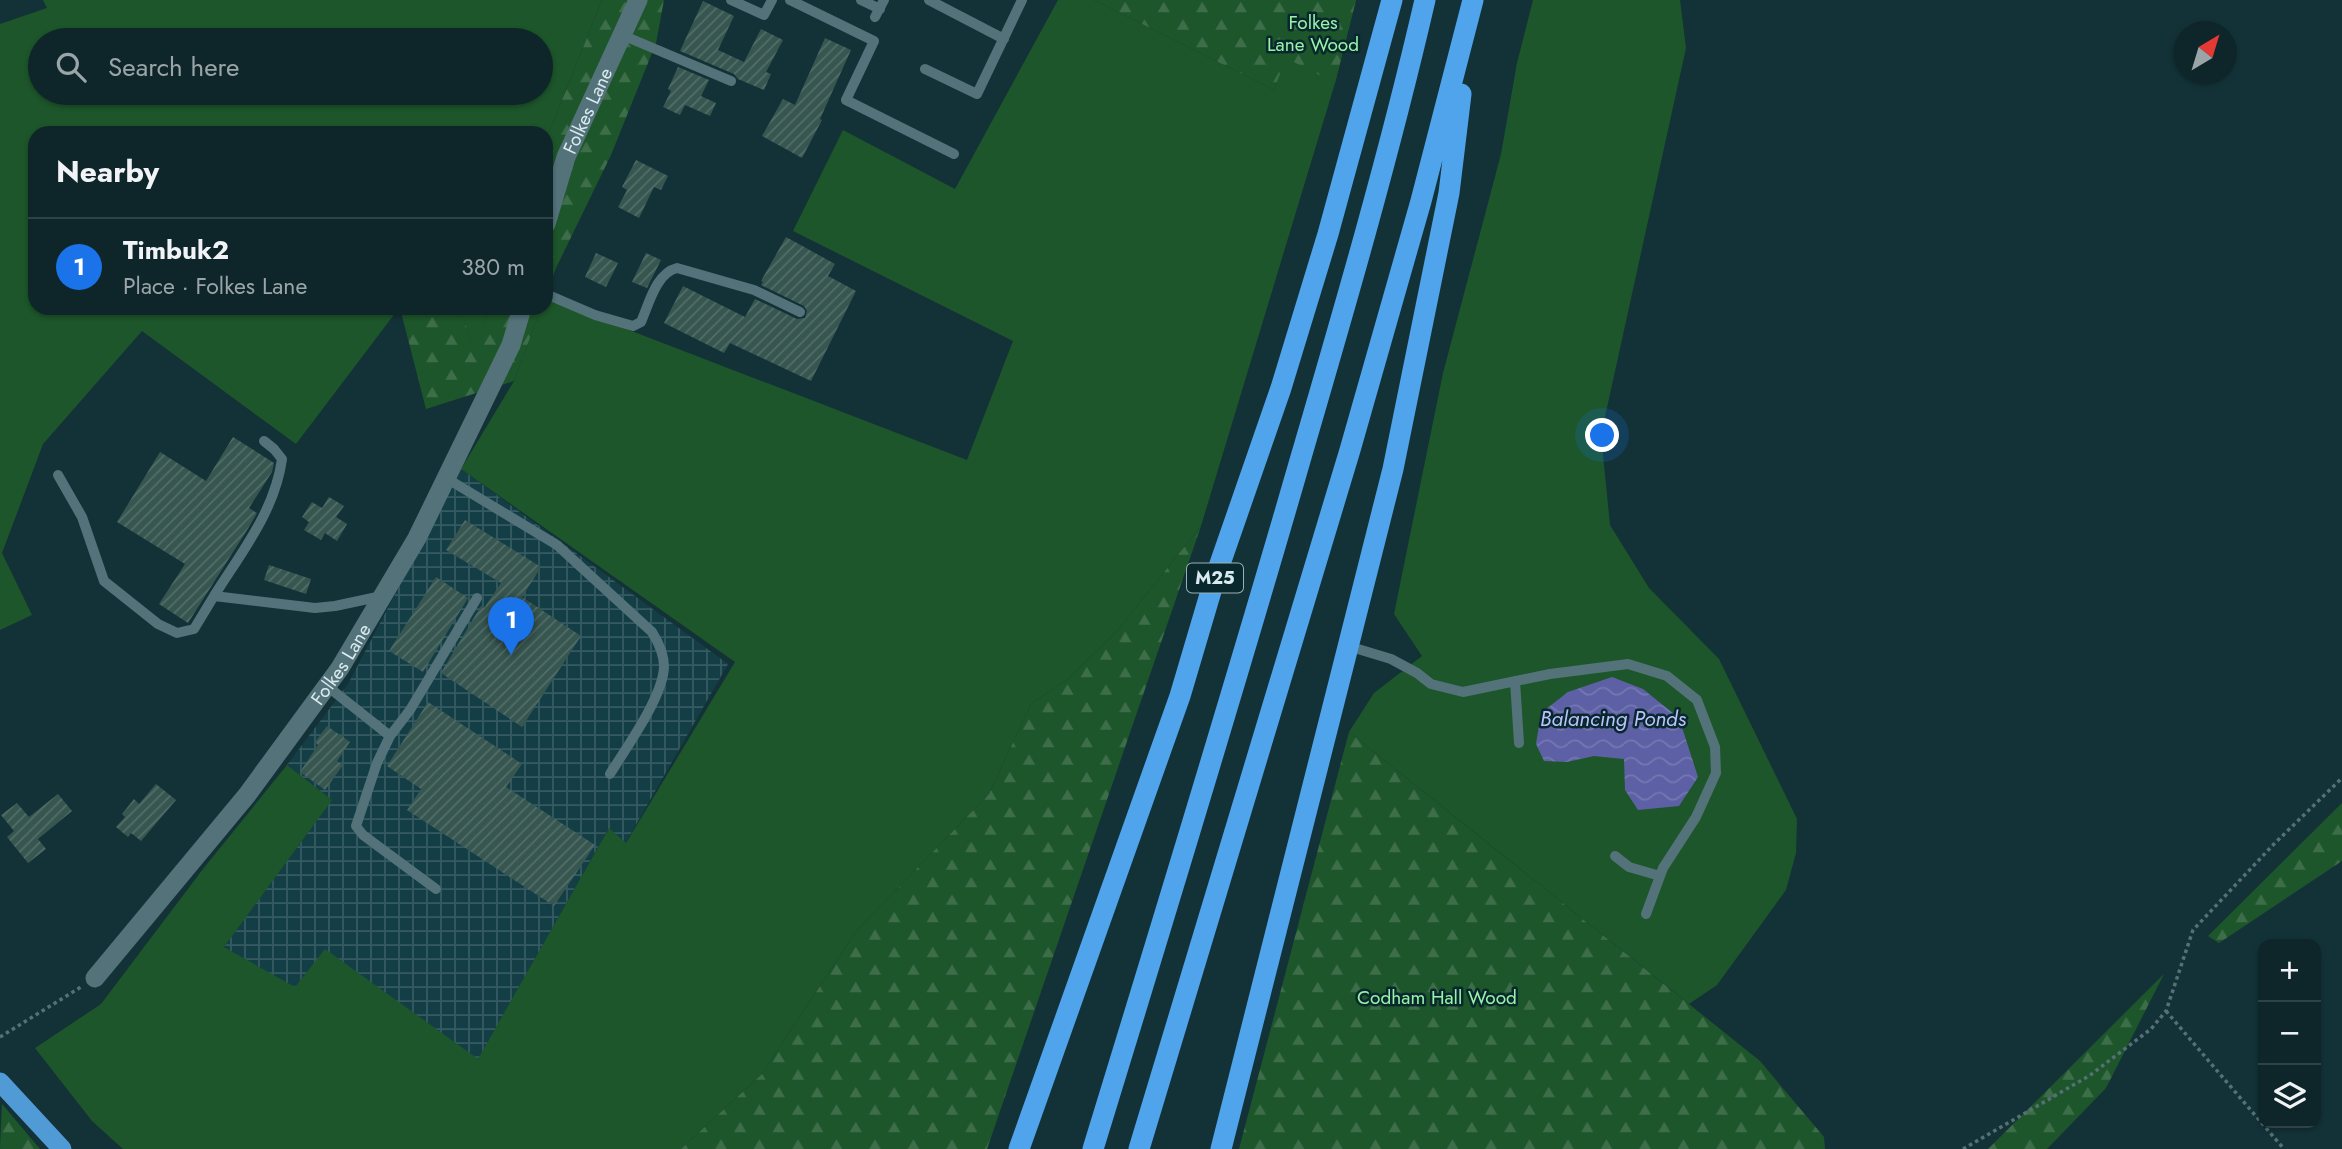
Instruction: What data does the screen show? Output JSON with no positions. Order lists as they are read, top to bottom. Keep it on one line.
{"streets":{"highway":["M25"],"street":["Folkes Lane"]},"water":["Balancing Ponds"],"parks":["Folkes Lane Wood","Codham Hall Wood"],"north":"top right","page":{"search":"Search here","heading":"Nearby","list":[{"mark":"1","name":"Timbuk2","note":"Place · Folkes Lane","value":"380 m"}],"pins":"1","map_buttons":["+","−"]}}
